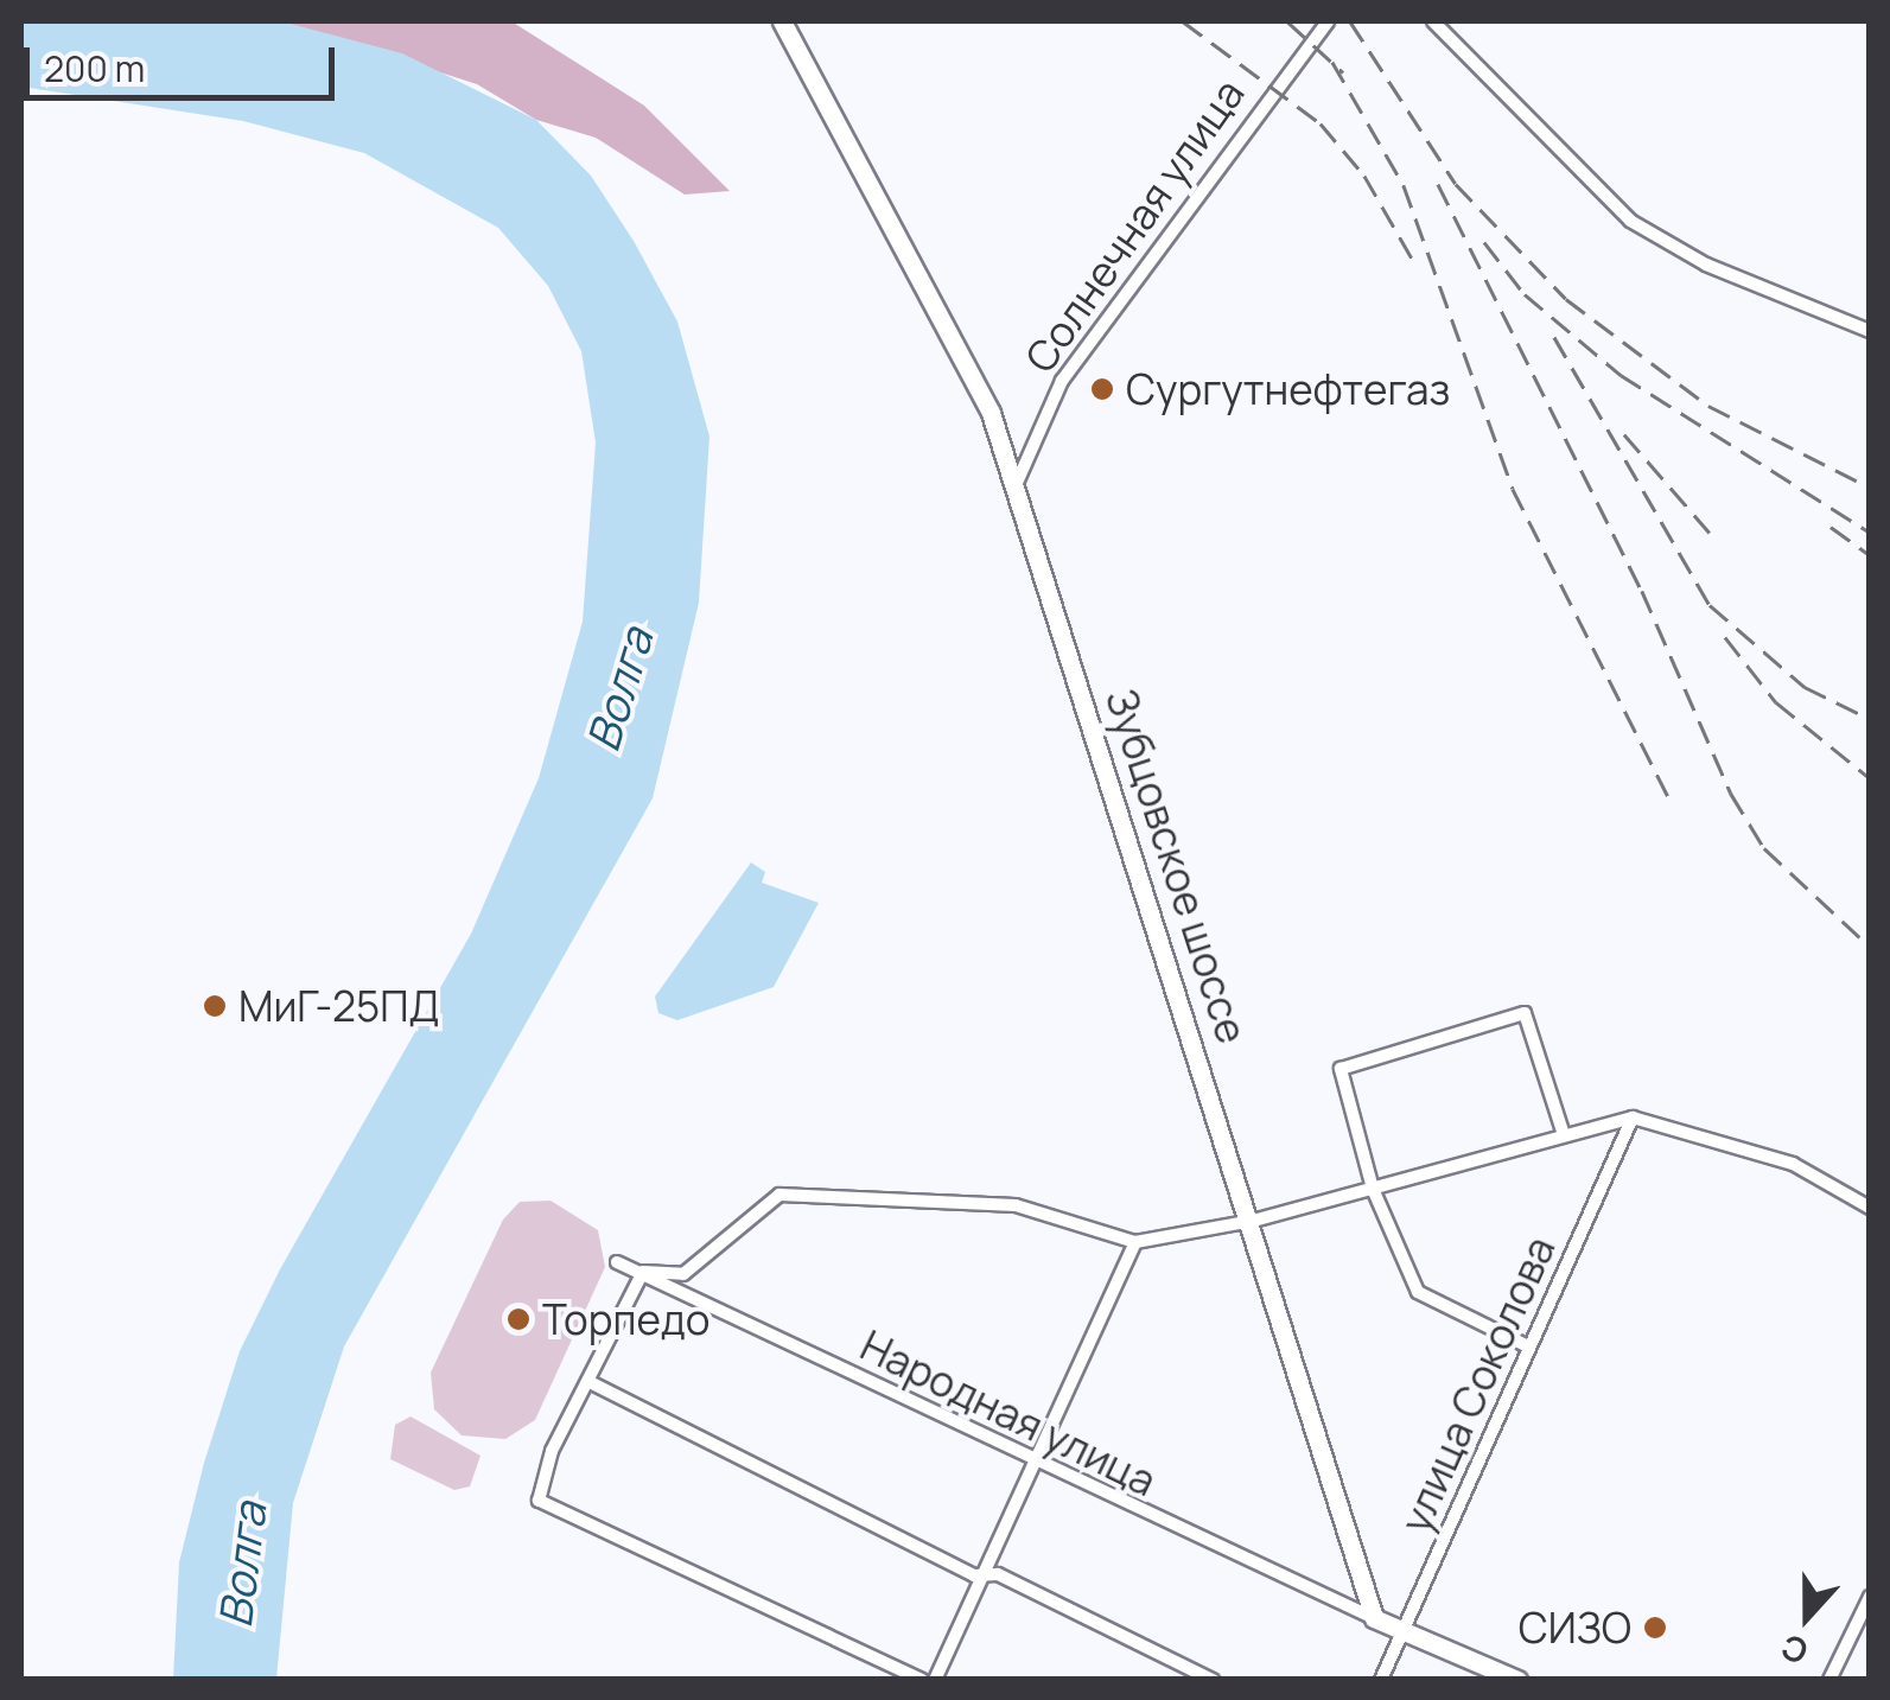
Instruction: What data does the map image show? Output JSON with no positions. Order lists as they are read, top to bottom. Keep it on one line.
{"streets":{"main road":["Зубцовское шоссе"],"street":["Солнечная улица","улица Соколова","Народная улица"]},"crossings":[["Солнечная улица","Зубцовское шоссе"],["Зубцовское шоссе","Народная улица"]],"water":["Волга"],"places":["Сургутнефтегаз","МиГ-25ПД","Торпедо","СИЗО"],"scale_bar":"200 m","north":"bottom"}
